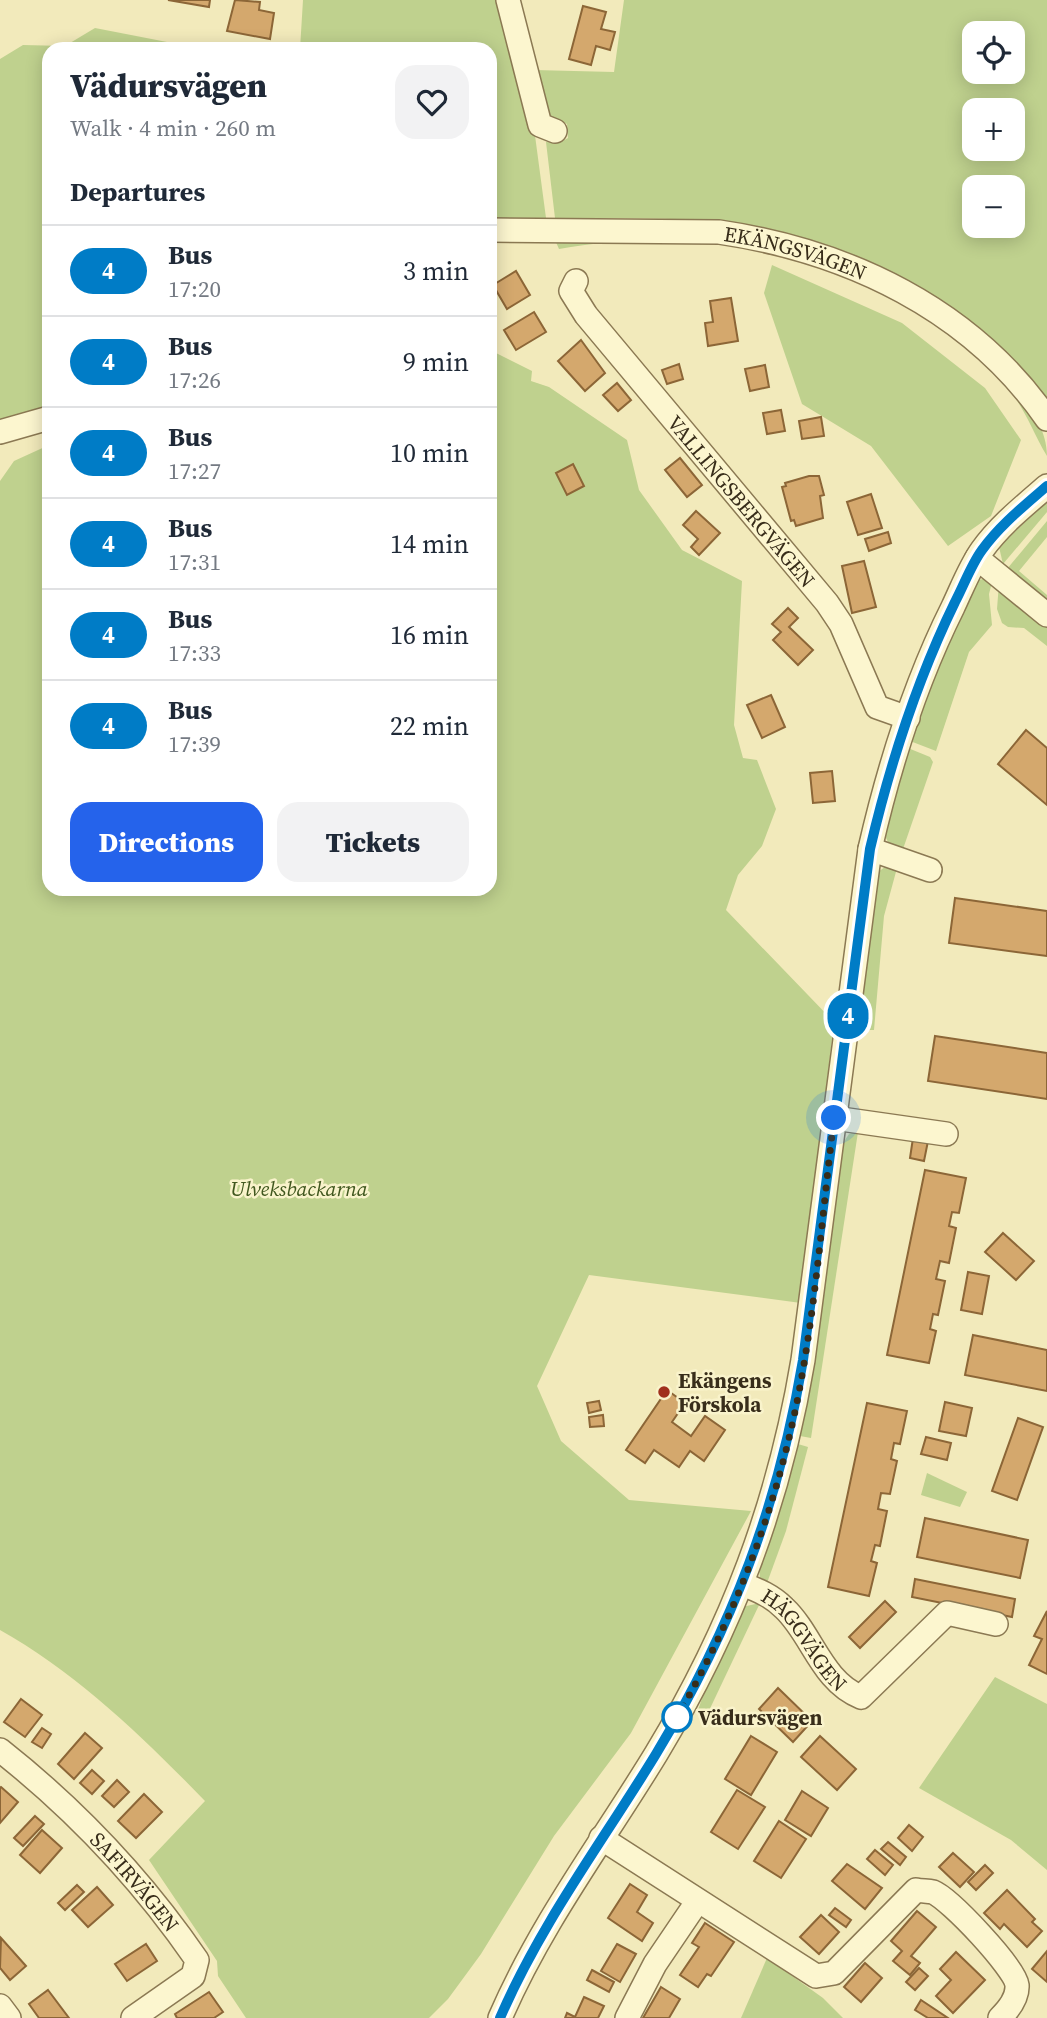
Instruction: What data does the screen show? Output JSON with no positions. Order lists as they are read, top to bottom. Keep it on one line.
{"streets":{"street":["EKÄNGSVÄGEN","VALLINGSBERGVÄGEN","HÄGGVÄGEN","SAFIRVÄGEN"]},"parks":["Ulveksbackarna"],"places":["Ekängens Förskola","Vädursvägen"],"lines":["bus line 4"],"page":{"on_map":"4","map_buttons":["+","−"],"heading":[["Vädursvägen","Walk · 4 min · 260 m"],"Departures"],"list":[{"mark":"4","name":"Bus","note":"17:20","value":"3 min"},{"mark":"4","name":"Bus","note":"17:26","value":"9 min"},{"mark":"4","name":"Bus","note":"17:27","value":"10 min"},{"mark":"4","name":"Bus","note":"17:31","value":"14 min"},{"mark":"4","name":"Bus","note":"17:33","value":"16 min"},{"mark":"4","name":"Bus","note":"17:39","value":"22 min"}],"buttons":["Directions","Tickets"]}}
